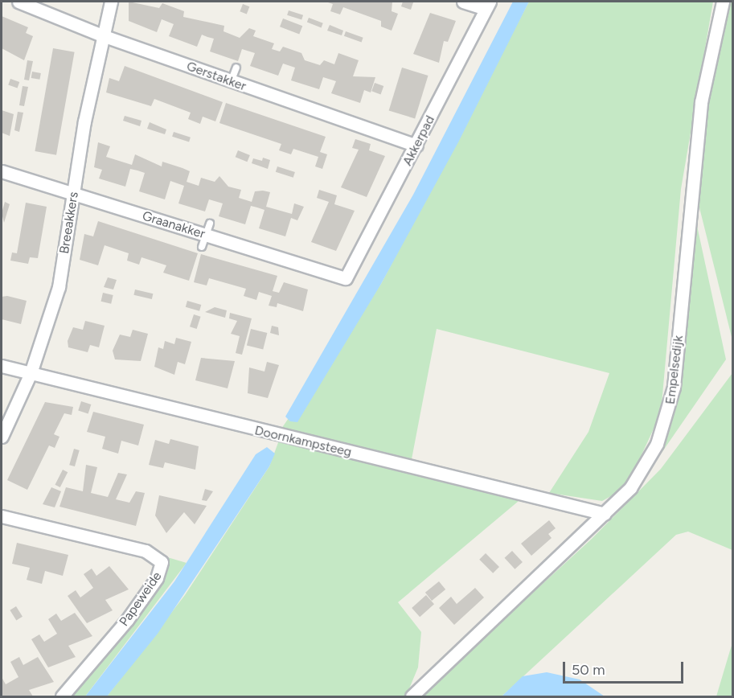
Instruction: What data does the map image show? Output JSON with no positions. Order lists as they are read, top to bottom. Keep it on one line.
{"streets":{"street":["Gerstakker","Akkerpad","Breeakkers","Graanakker","Empelsedijk","Doornkampsteeg","Papeweide"]},"crossings":[["Gerstakker","Akkerpad"],["Gerstakker","Breeakkers"],["Akkerpad","Graanakker"],["Breeakkers","Graanakker"],["Breeakkers","Doornkampsteeg"],["Empelsedijk","Doornkampsteeg"]],"scale_bar":"50 m"}
